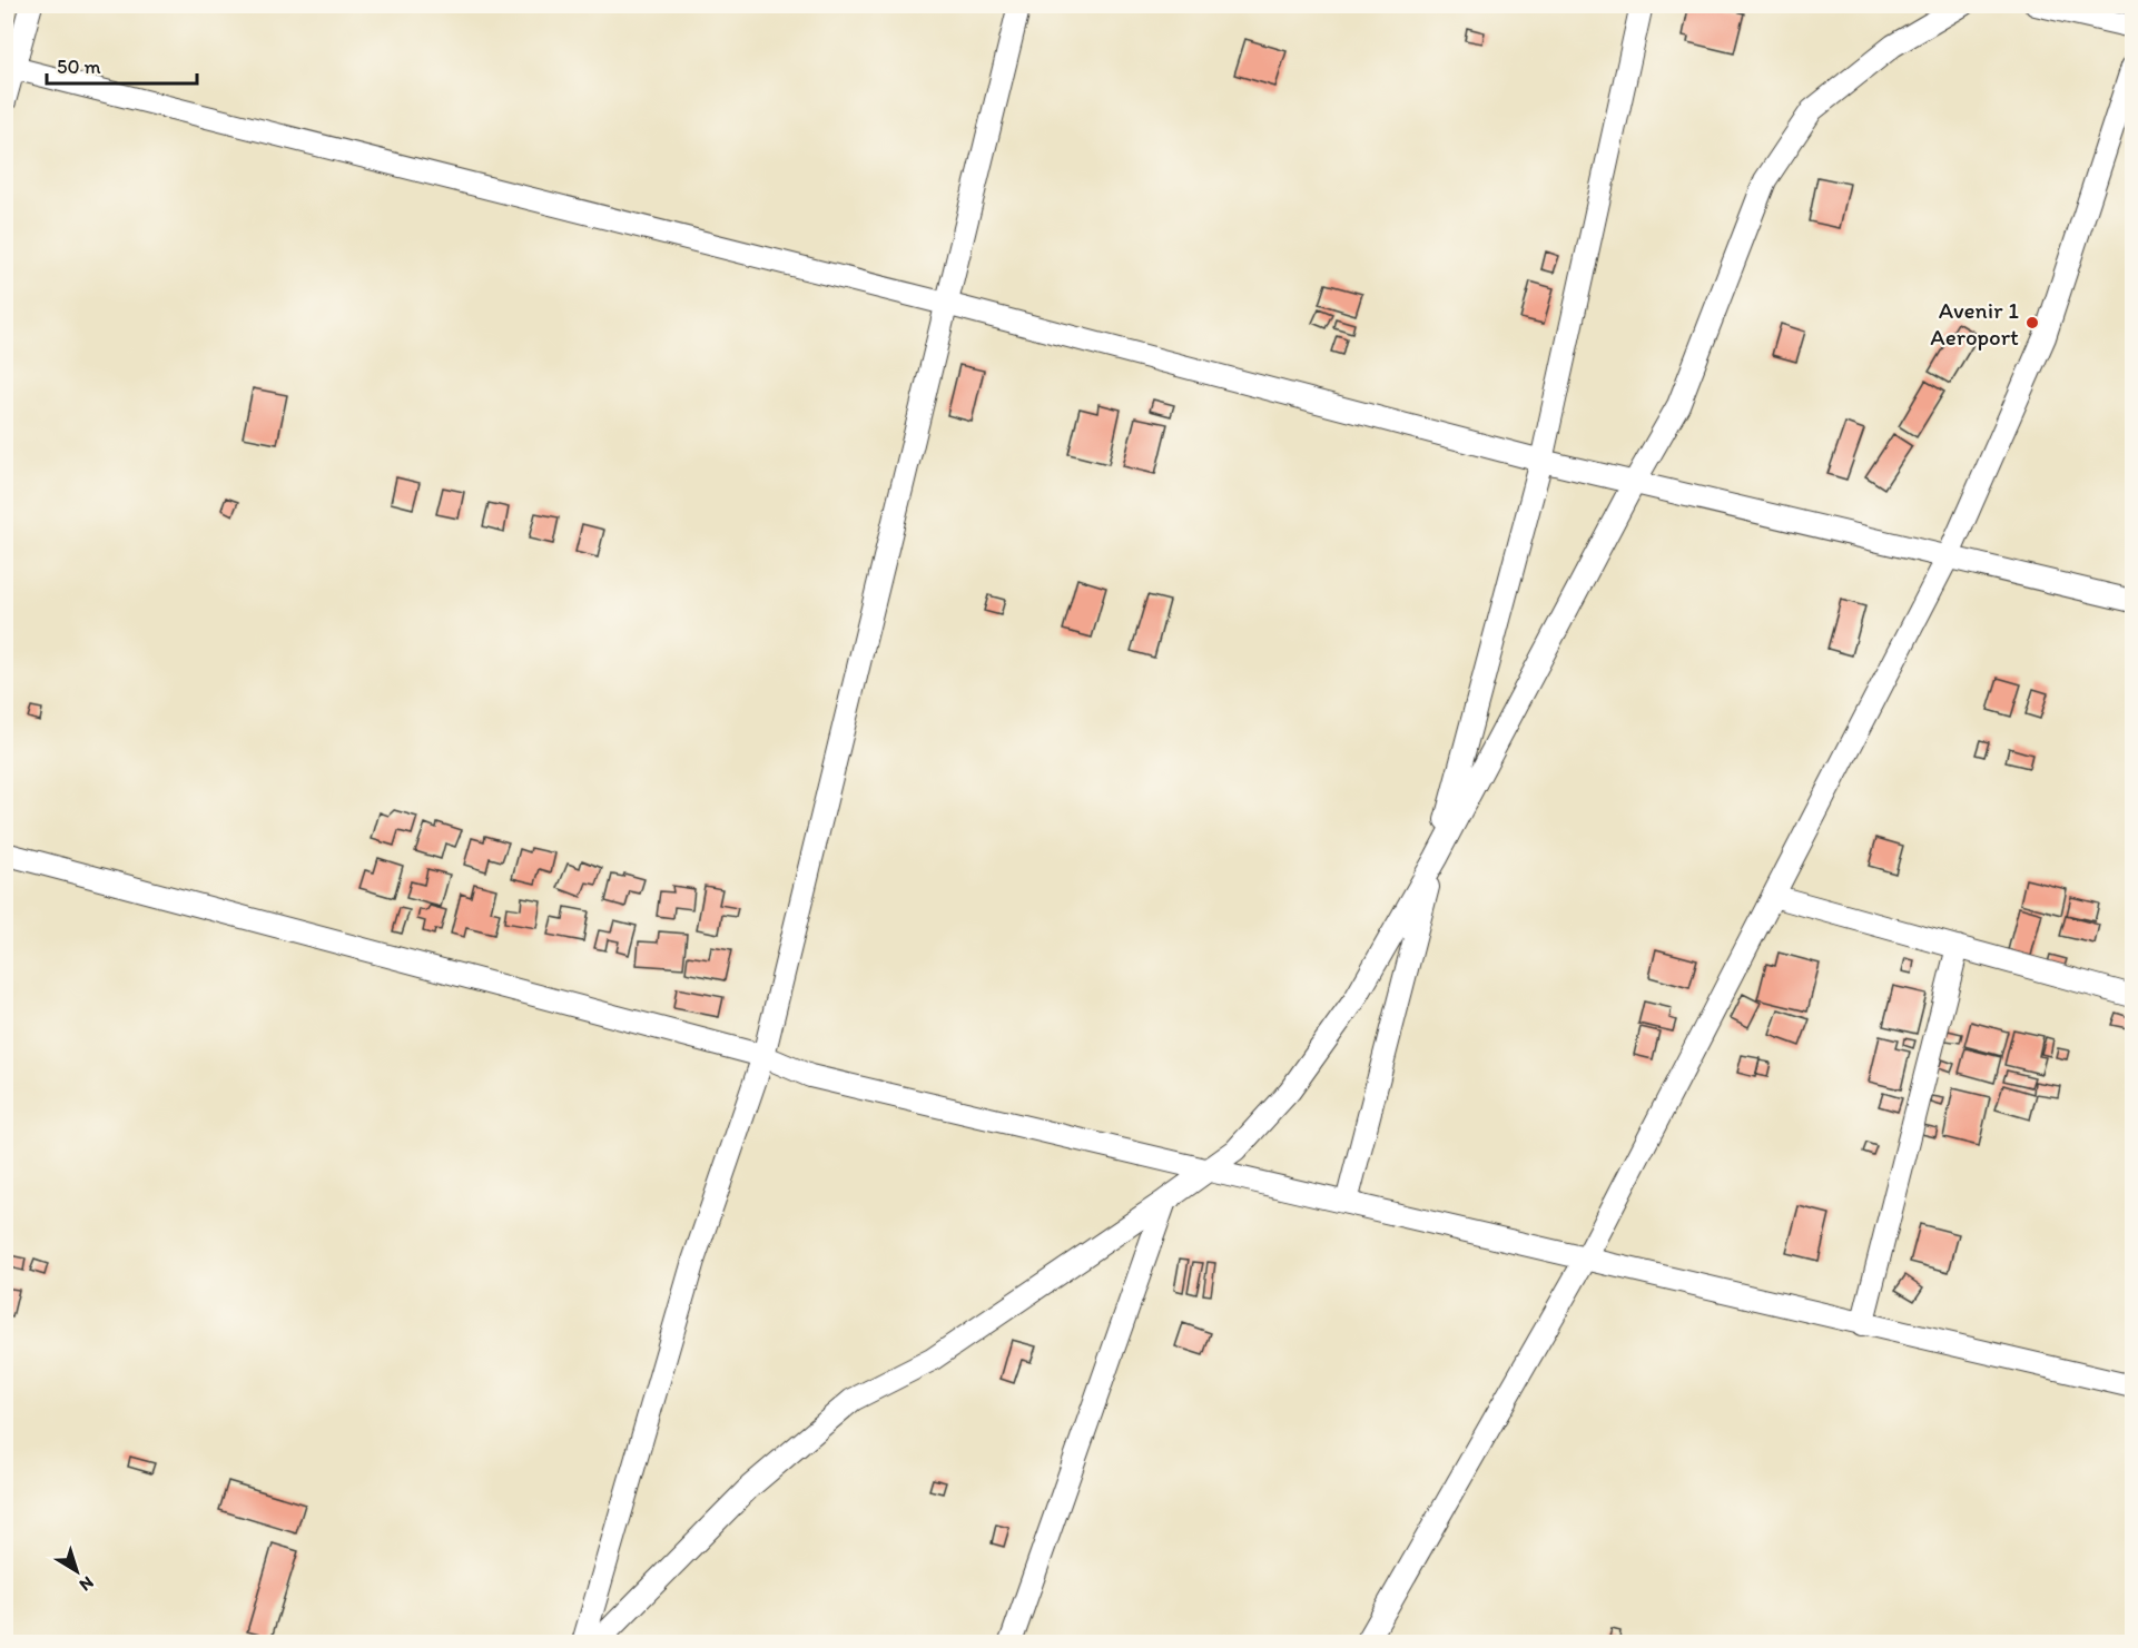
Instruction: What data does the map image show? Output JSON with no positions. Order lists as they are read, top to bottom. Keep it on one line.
{"places":["Avenir 1 Aeroport"],"scale_bar":"50 m","north":"bottom right"}
